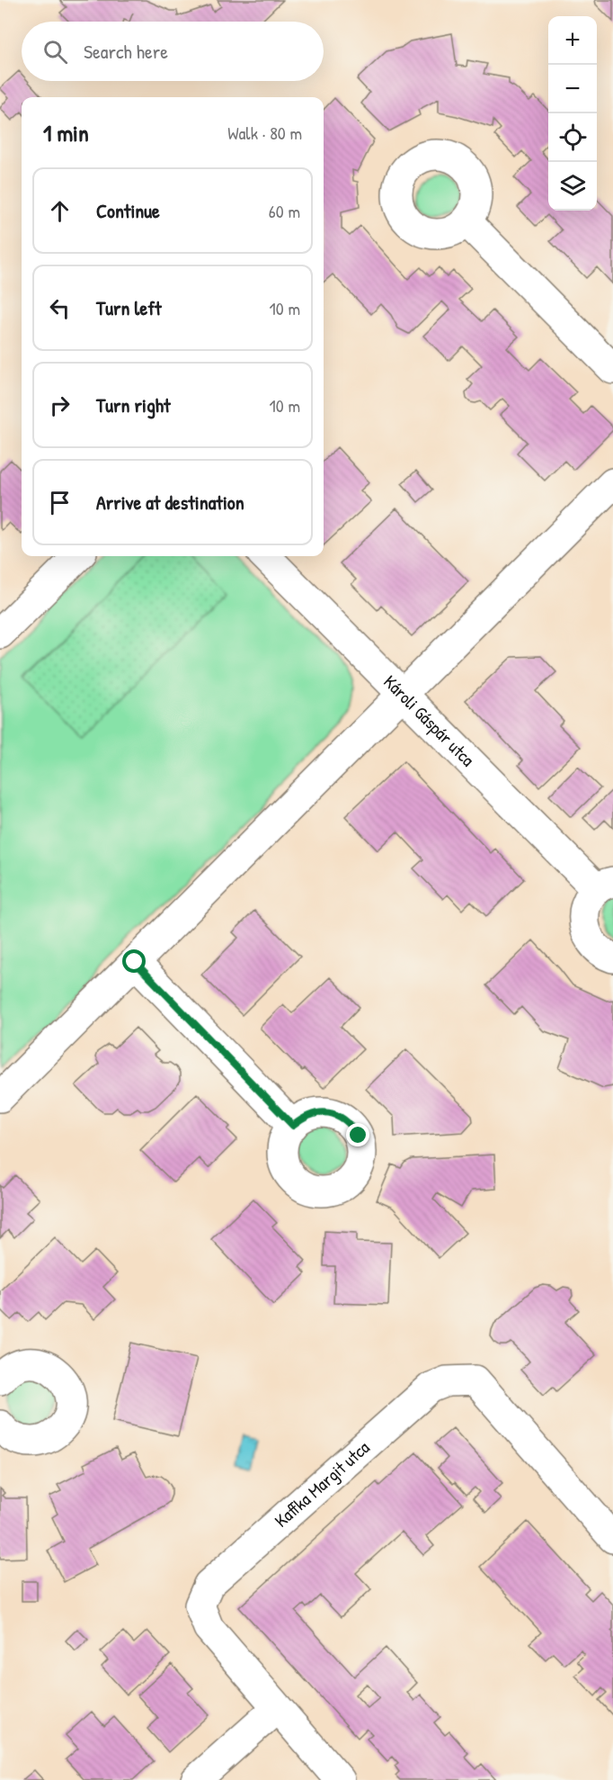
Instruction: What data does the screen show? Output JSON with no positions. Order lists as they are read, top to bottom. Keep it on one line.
{"streets":{"street":["Károli Gáspár utca","Kaffka Margit utca"]},"page":{"map_buttons":["+","−"],"search":"Search here","heading":["1 min","Walk · 80 m"],"list":[["Continue","60 m"],["Turn left","10 m"],["Turn right","10 m"],"Arrive at destination"]}}
